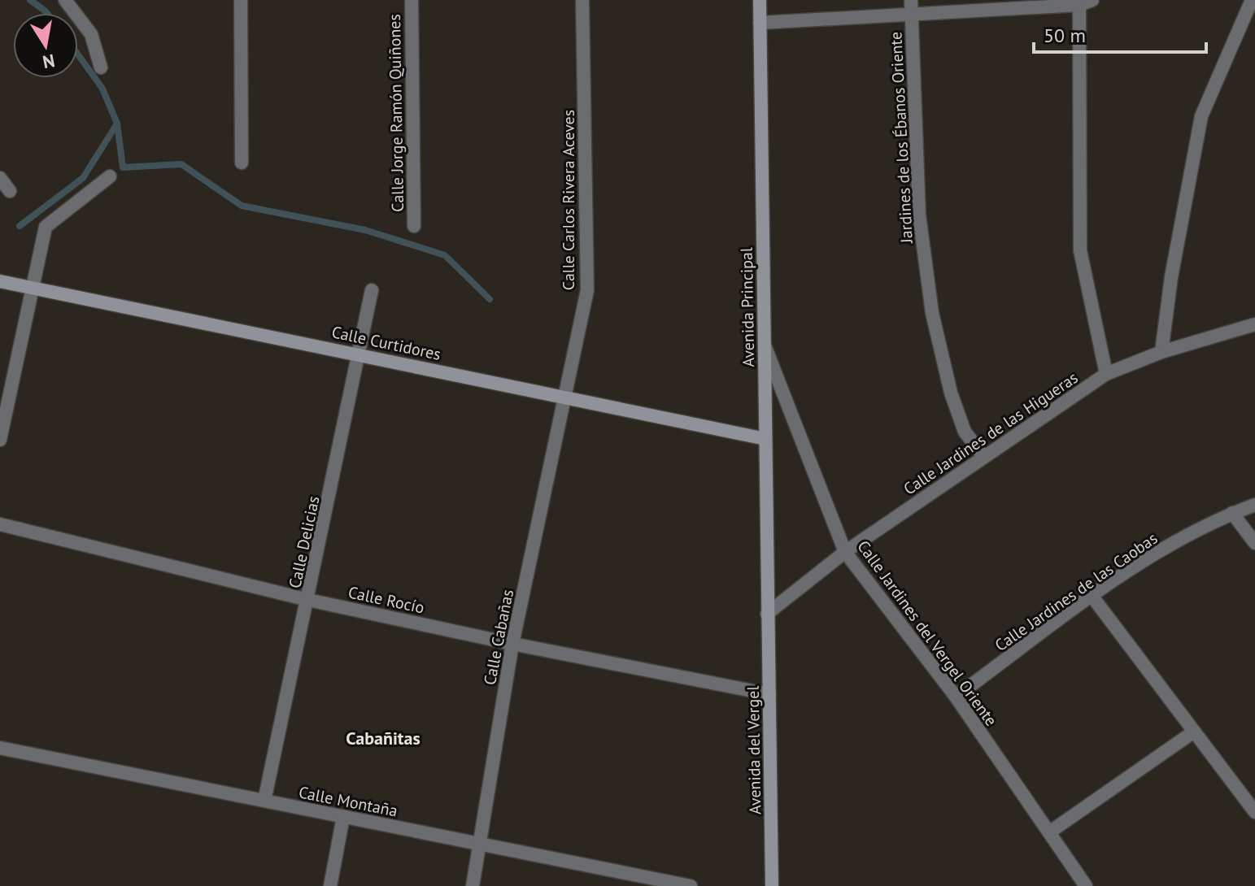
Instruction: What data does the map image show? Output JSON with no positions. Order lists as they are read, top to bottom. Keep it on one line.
{"streets":{"street":["Calle Jorge Ramón Quiñones","Jardines de los Ébanos Oriente","Calle Carlos Rivera Aceves","Avenida Principal","Calle Curtidores","Calle Jardines de las Higueras","Calle Delicias","Calle Jardines de las Caobas","Calle Rocío","Calle Jardines del Vergel Oriente","Calle Cabañas","Avenida del Vergel","Calle Montaña"]},"crossings":[["Jardines de los Ébanos Oriente","Calle Jardines de las Higueras"],["Calle Carlos Rivera Aceves","Calle Curtidores"],["Calle Carlos Rivera Aceves","Calle Cabañas"],["Avenida Principal","Calle Curtidores"],["Avenida Principal","Calle Jardines de las Higueras"],["Avenida Principal","Calle Jardines del Vergel Oriente"],["Avenida Principal","Avenida del Vergel"],["Calle Curtidores","Calle Delicias"],["Calle Curtidores","Calle Cabañas"],["Calle Jardines de las Higueras","Calle Jardines del Vergel Oriente"],["Calle Jardines de las Higueras","Avenida del Vergel"],["Calle Delicias","Calle Rocío"],["Calle Delicias","Calle Montaña"],["Calle Jardines de las Caobas","Calle Jardines del Vergel Oriente"],["Calle Rocío","Calle Cabañas"],["Calle Rocío","Avenida del Vergel"],["Calle Cabañas","Calle Montaña"]],"districts":["Cabañitas"],"scale_bar":"50 m","north":"bottom"}
